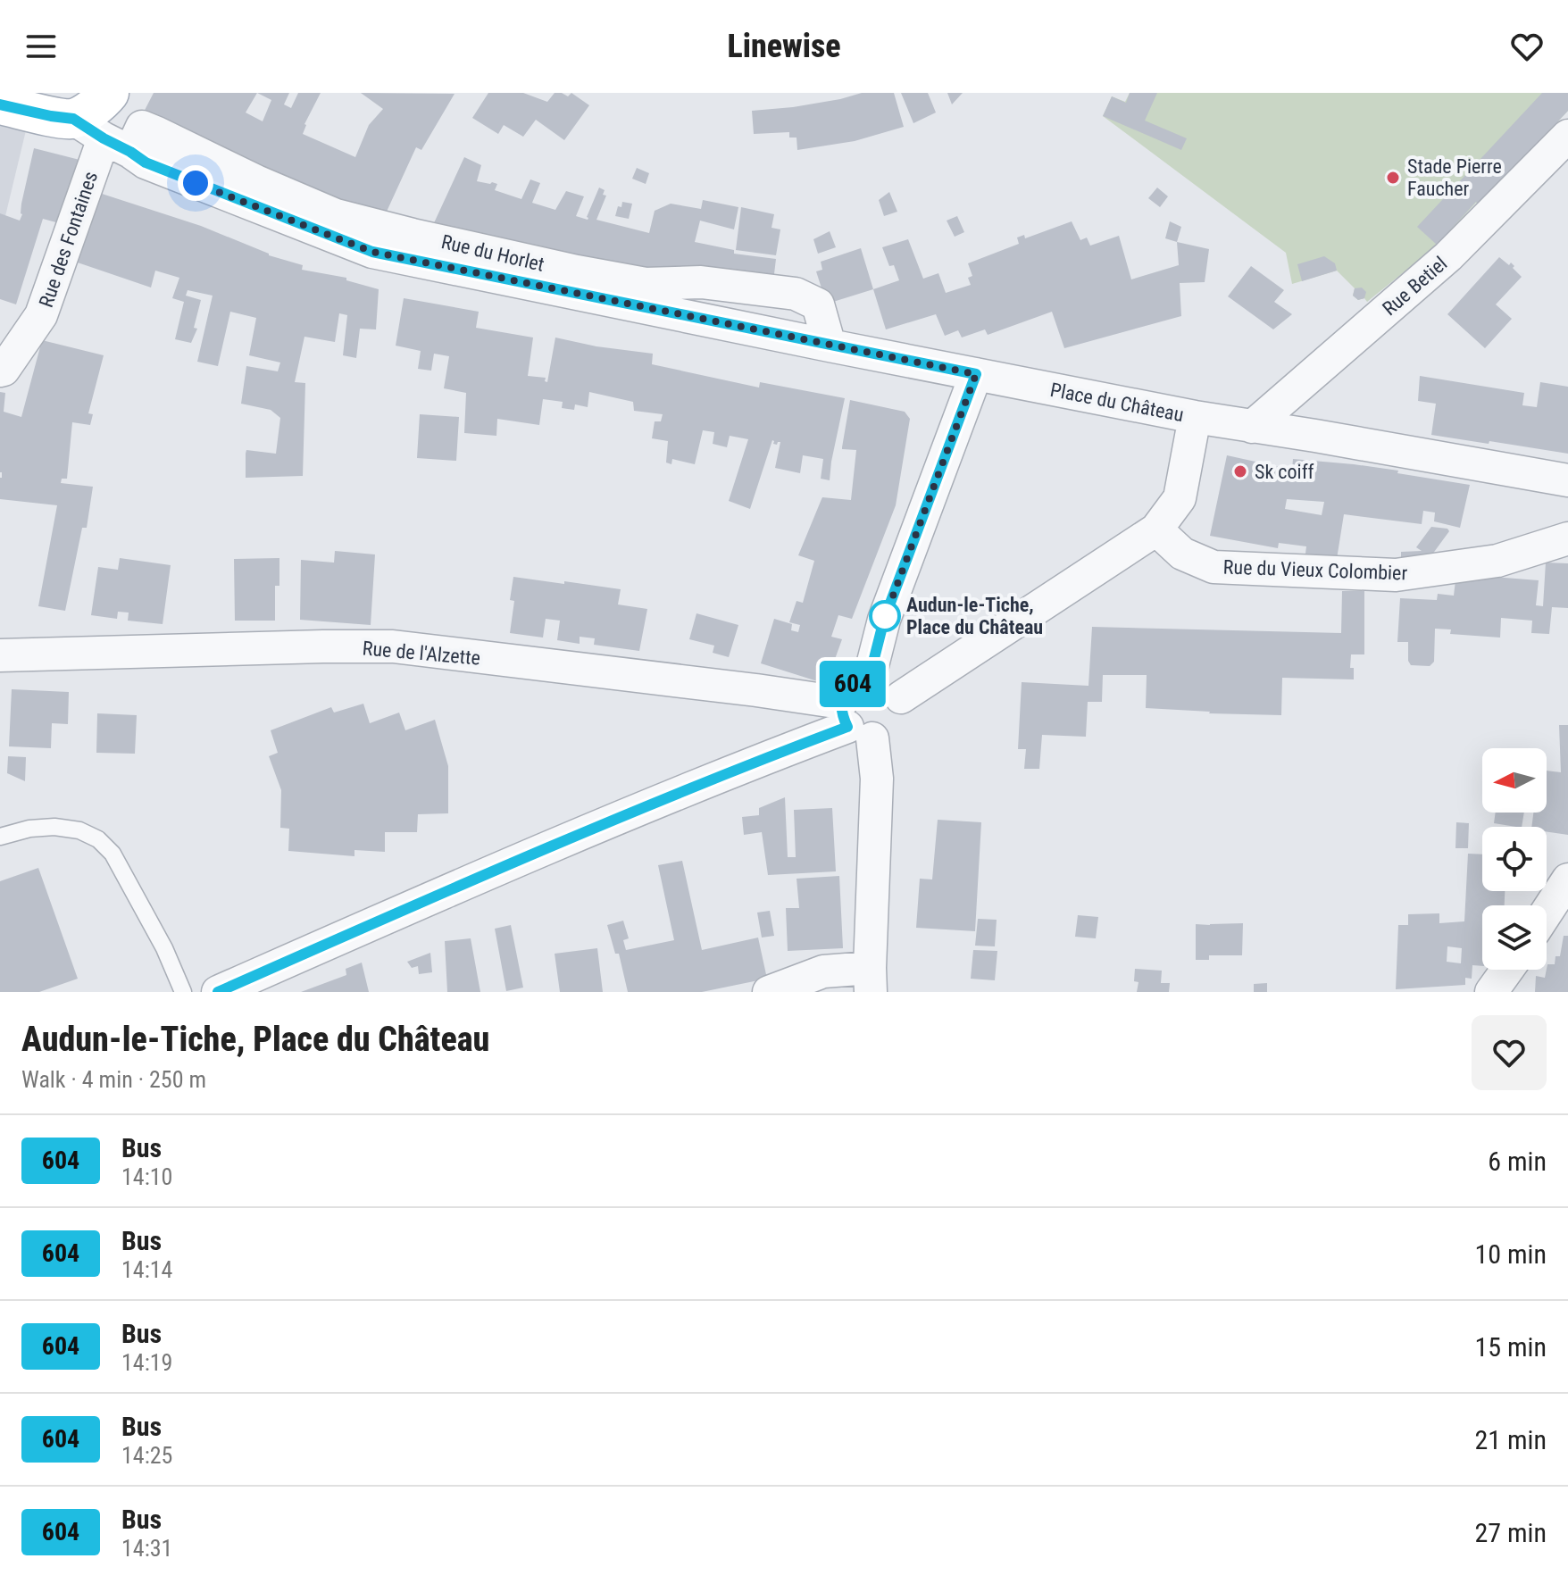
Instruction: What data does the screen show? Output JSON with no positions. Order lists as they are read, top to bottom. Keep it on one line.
{"streets":{"street":["Rue des Fontaines","Rue du Horlet","Rue Betiel","Place du Château","Rue du Vieux Colombier","Rue de l'Alzette"]},"crossings":[["Rue des Fontaines","Rue du Horlet"],["Rue des Fontaines","Place du Château"],["Rue du Horlet","Place du Château"],["Place du Château","Rue du Vieux Colombier"],["Place du Château","Rue de l'Alzette"]],"places":["Stade Pierre Faucher","Sk coiff","Audun-le-Tiche, Place du Château"],"lines":["bus line 604"],"north":"left","page":{"header":"Linewise","on_map":"604","heading":["Audun-le-Tiche, Place du Château","Walk · 4 min · 250 m"],"list":[{"mark":"604","name":"Bus","note":"14:10","value":"6 min"},{"mark":"604","name":"Bus","note":"14:14","value":"10 min"},{"mark":"604","name":"Bus","note":"14:19","value":"15 min"},{"mark":"604","name":"Bus","note":"14:25","value":"21 min"},{"mark":"604","name":"Bus","note":"14:31","value":"27 min"}]}}
